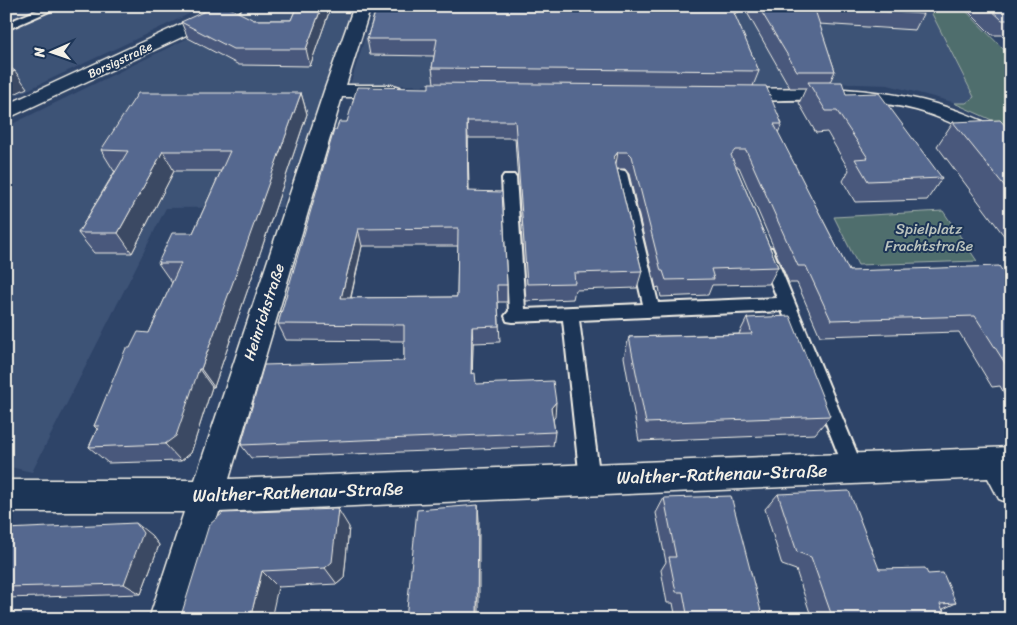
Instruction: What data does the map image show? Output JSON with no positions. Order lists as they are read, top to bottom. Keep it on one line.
{"streets":{"street":["Borsigstraße","Heinrichstraße","Walther-Rathenau-Straße"]},"crossings":[["Heinrichstraße","Walther-Rathenau-Straße"]],"parks":["Spielplatz Frachtstraße"],"north":"left"}
